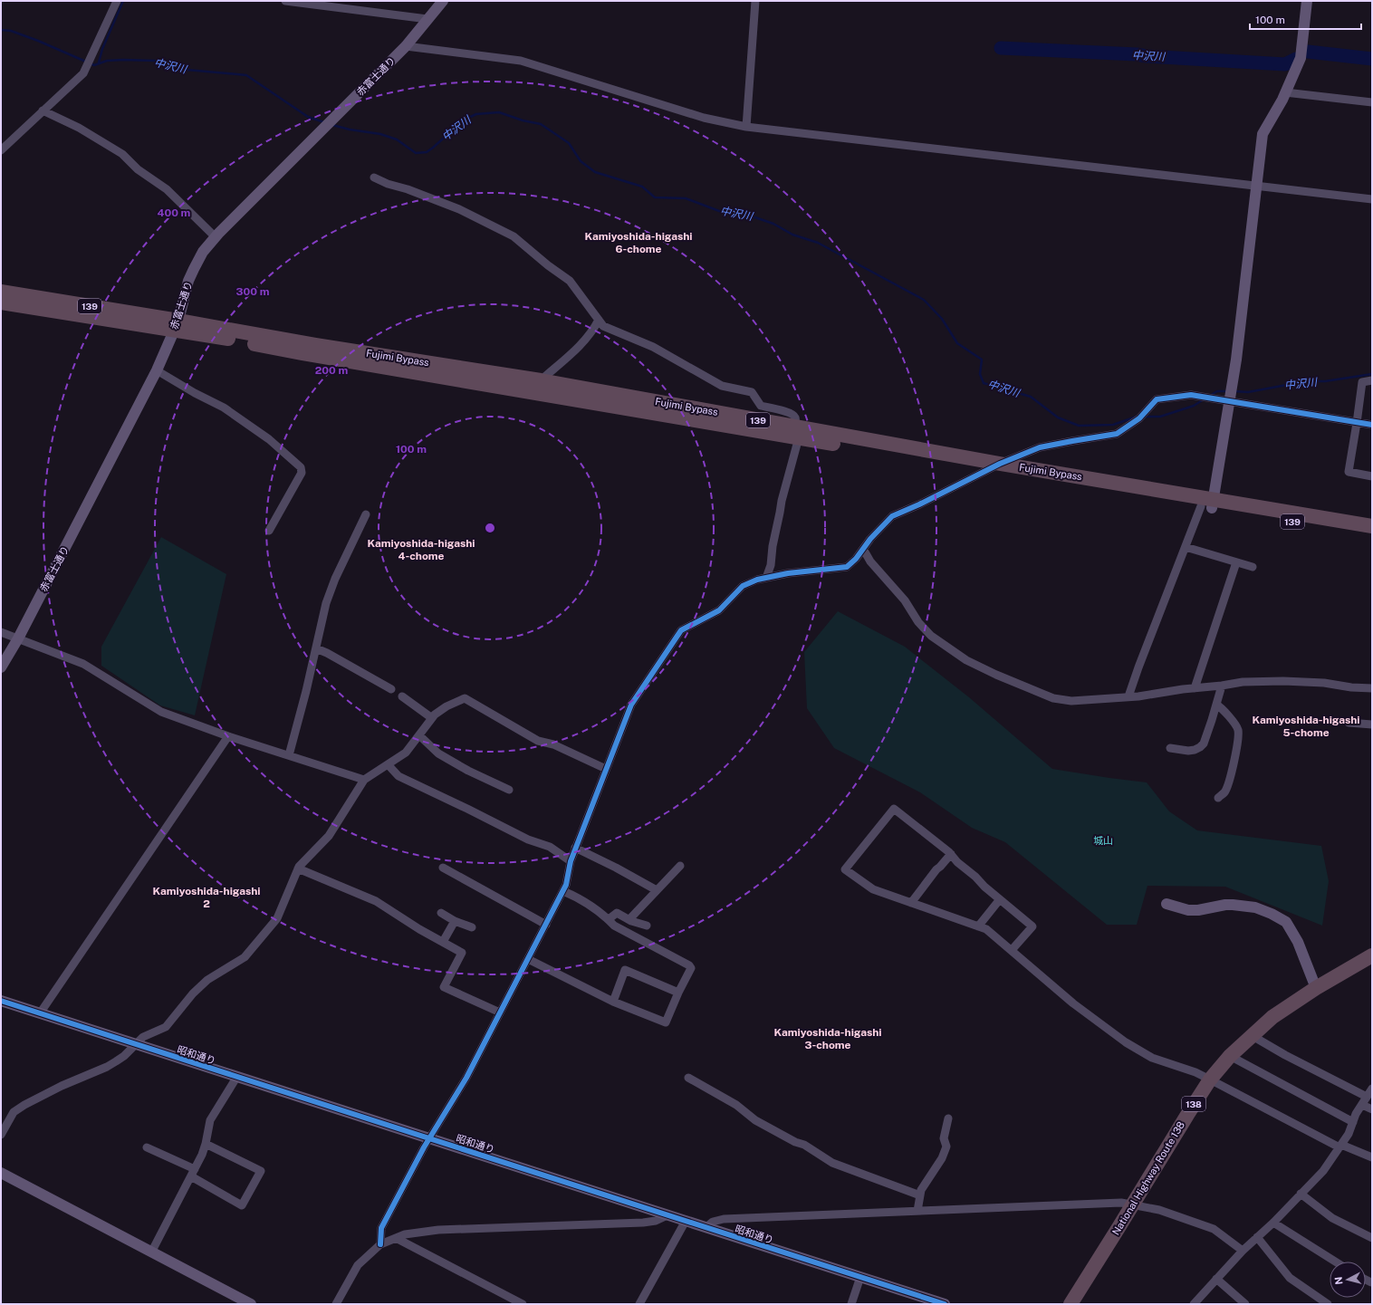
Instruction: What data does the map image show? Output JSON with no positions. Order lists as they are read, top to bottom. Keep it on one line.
{"streets":{"highway":["139","Fujimi Bypass","138","National Highway Route 138"],"street":["赤富士通り","昭和通り"]},"crossings":[["赤富士通り","Fujimi Bypass"]],"districts":["Kamiyoshida-higashi 6-chome","Kamiyoshida-higashi 4-chome","Kamiyoshida-higashi 5-chome","Kamiyoshida-higashi 2","Kamiyoshida-higashi 3-chome"],"water":["中沢川"],"parks":["城山"],"scale_bar":"100 m","north":"left","rings":["400 m","300 m","200 m","100 m"]}
